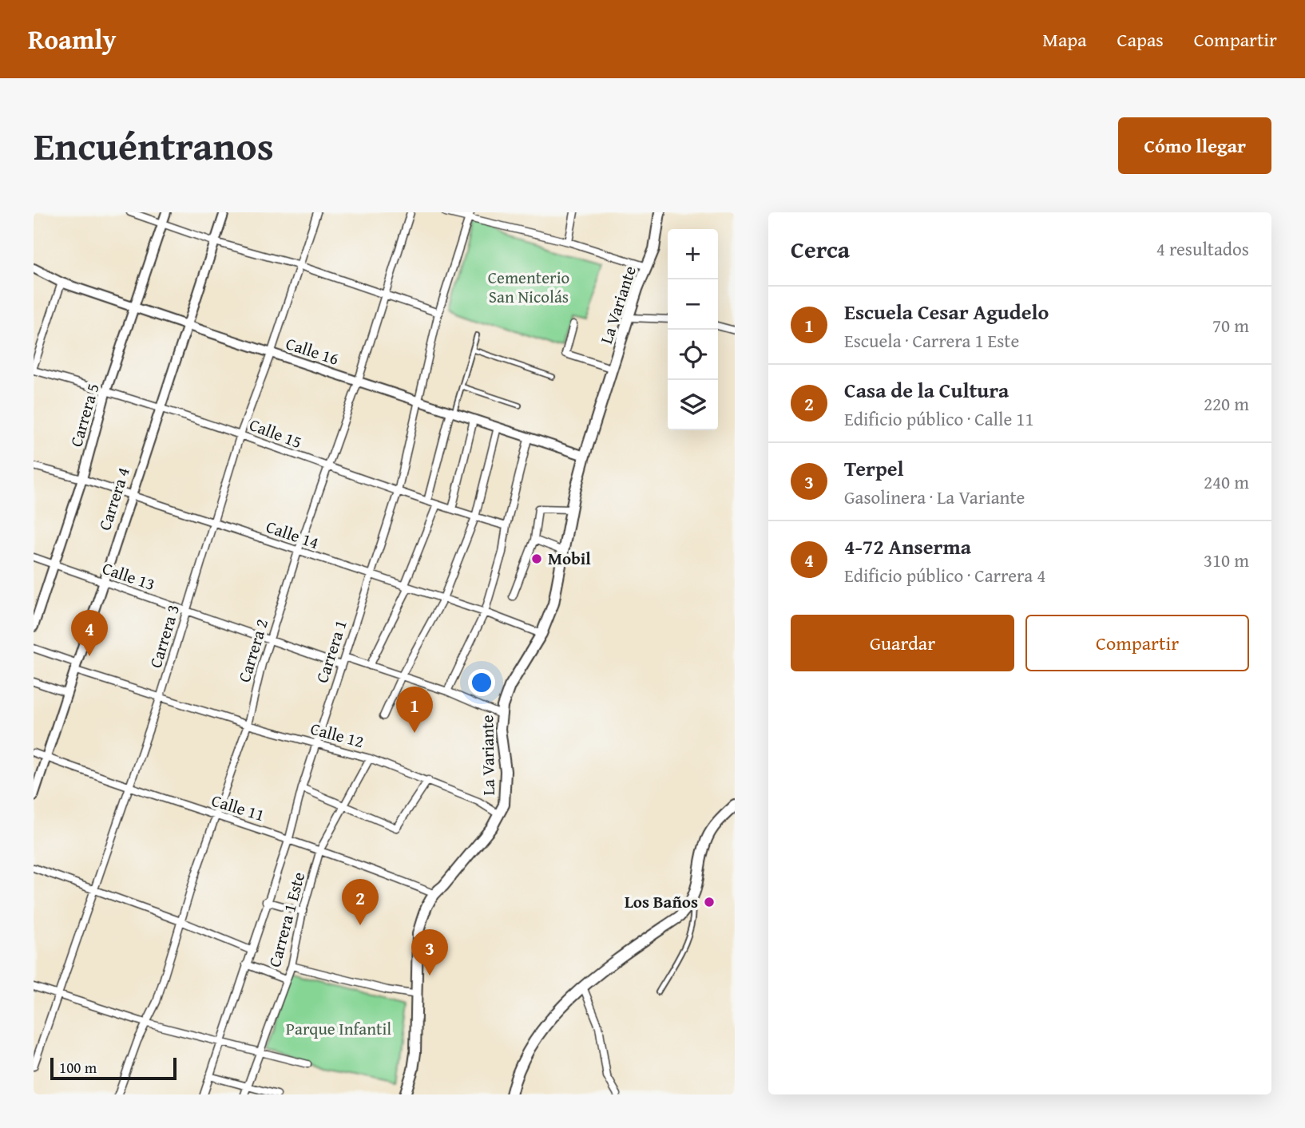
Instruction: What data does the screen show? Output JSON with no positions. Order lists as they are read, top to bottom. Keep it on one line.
{"streets":{"main road":["La Variante"],"street":["Calle 16","Carrera 5","Calle 15","Carrera 4","Calle 14","Calle 13","Carrera 3","Carrera 2","Carrera 1","Calle 12","Calle 11","Carrera 1 Este"]},"crossings":[["La Variante","Calle 16"],["La Variante","Calle 14"],["La Variante","Calle 12"],["La Variante","Calle 11"],["Calle 16","Carrera 5"],["Calle 16","Carrera 4"],["Calle 16","Carrera 3"],["Calle 16","Carrera 2"],["Calle 16","Carrera 1"],["Carrera 5","Calle 15"],["Carrera 5","Calle 14"],["Carrera 5","Calle 13"],["Calle 15","Carrera 4"],["Calle 15","Carrera 3"],["Calle 15","Carrera 2"],["Calle 15","Carrera 1"],["Carrera 4","Calle 14"],["Carrera 4","Calle 13"],["Carrera 4","Calle 12"],["Carrera 4","Calle 11"],["Calle 14","Carrera 3"],["Calle 14","Carrera 2"],["Calle 14","Carrera 1"],["Calle 13","Carrera 3"],["Calle 13","Carrera 2"],["Calle 13","Carrera 1"],["Carrera 3","Calle 12"],["Carrera 3","Calle 11"],["Carrera 2","Calle 12"],["Carrera 2","Calle 11"],["Carrera 1","Calle 12"],["Carrera 1","Calle 11"],["Calle 12","Carrera 1 Este"],["Calle 11","Carrera 1 Este"]],"parks":["Cementerio San Nicolás","Parque Infantil"],"places":["Mobil","Los Baños"],"scale_bar":"100 m","page":{"header":"Roamly","nav":["Mapa","Capas","Compartir"],"title":"Encuéntranos","buttons":["Cómo llegar",["Guardar","Compartir"]],"heading":["Cerca","4 resultados"],"map_buttons":["+","−"],"list":[{"mark":"1","name":"Escuela Cesar Agudelo","note":"Escuela · Carrera 1 Este","value":"70 m"},{"mark":"2","name":"Casa de la Cultura","note":"Edificio público · Calle 11","value":"220 m"},{"mark":"3","name":"Terpel","note":"Gasolinera · La Variante","value":"240 m"},{"mark":"4","name":"4-72 Anserma","note":"Edificio público · Carrera 4","value":"310 m"}],"pins":["4","1","2","3"],"scale":"100 m"}}
